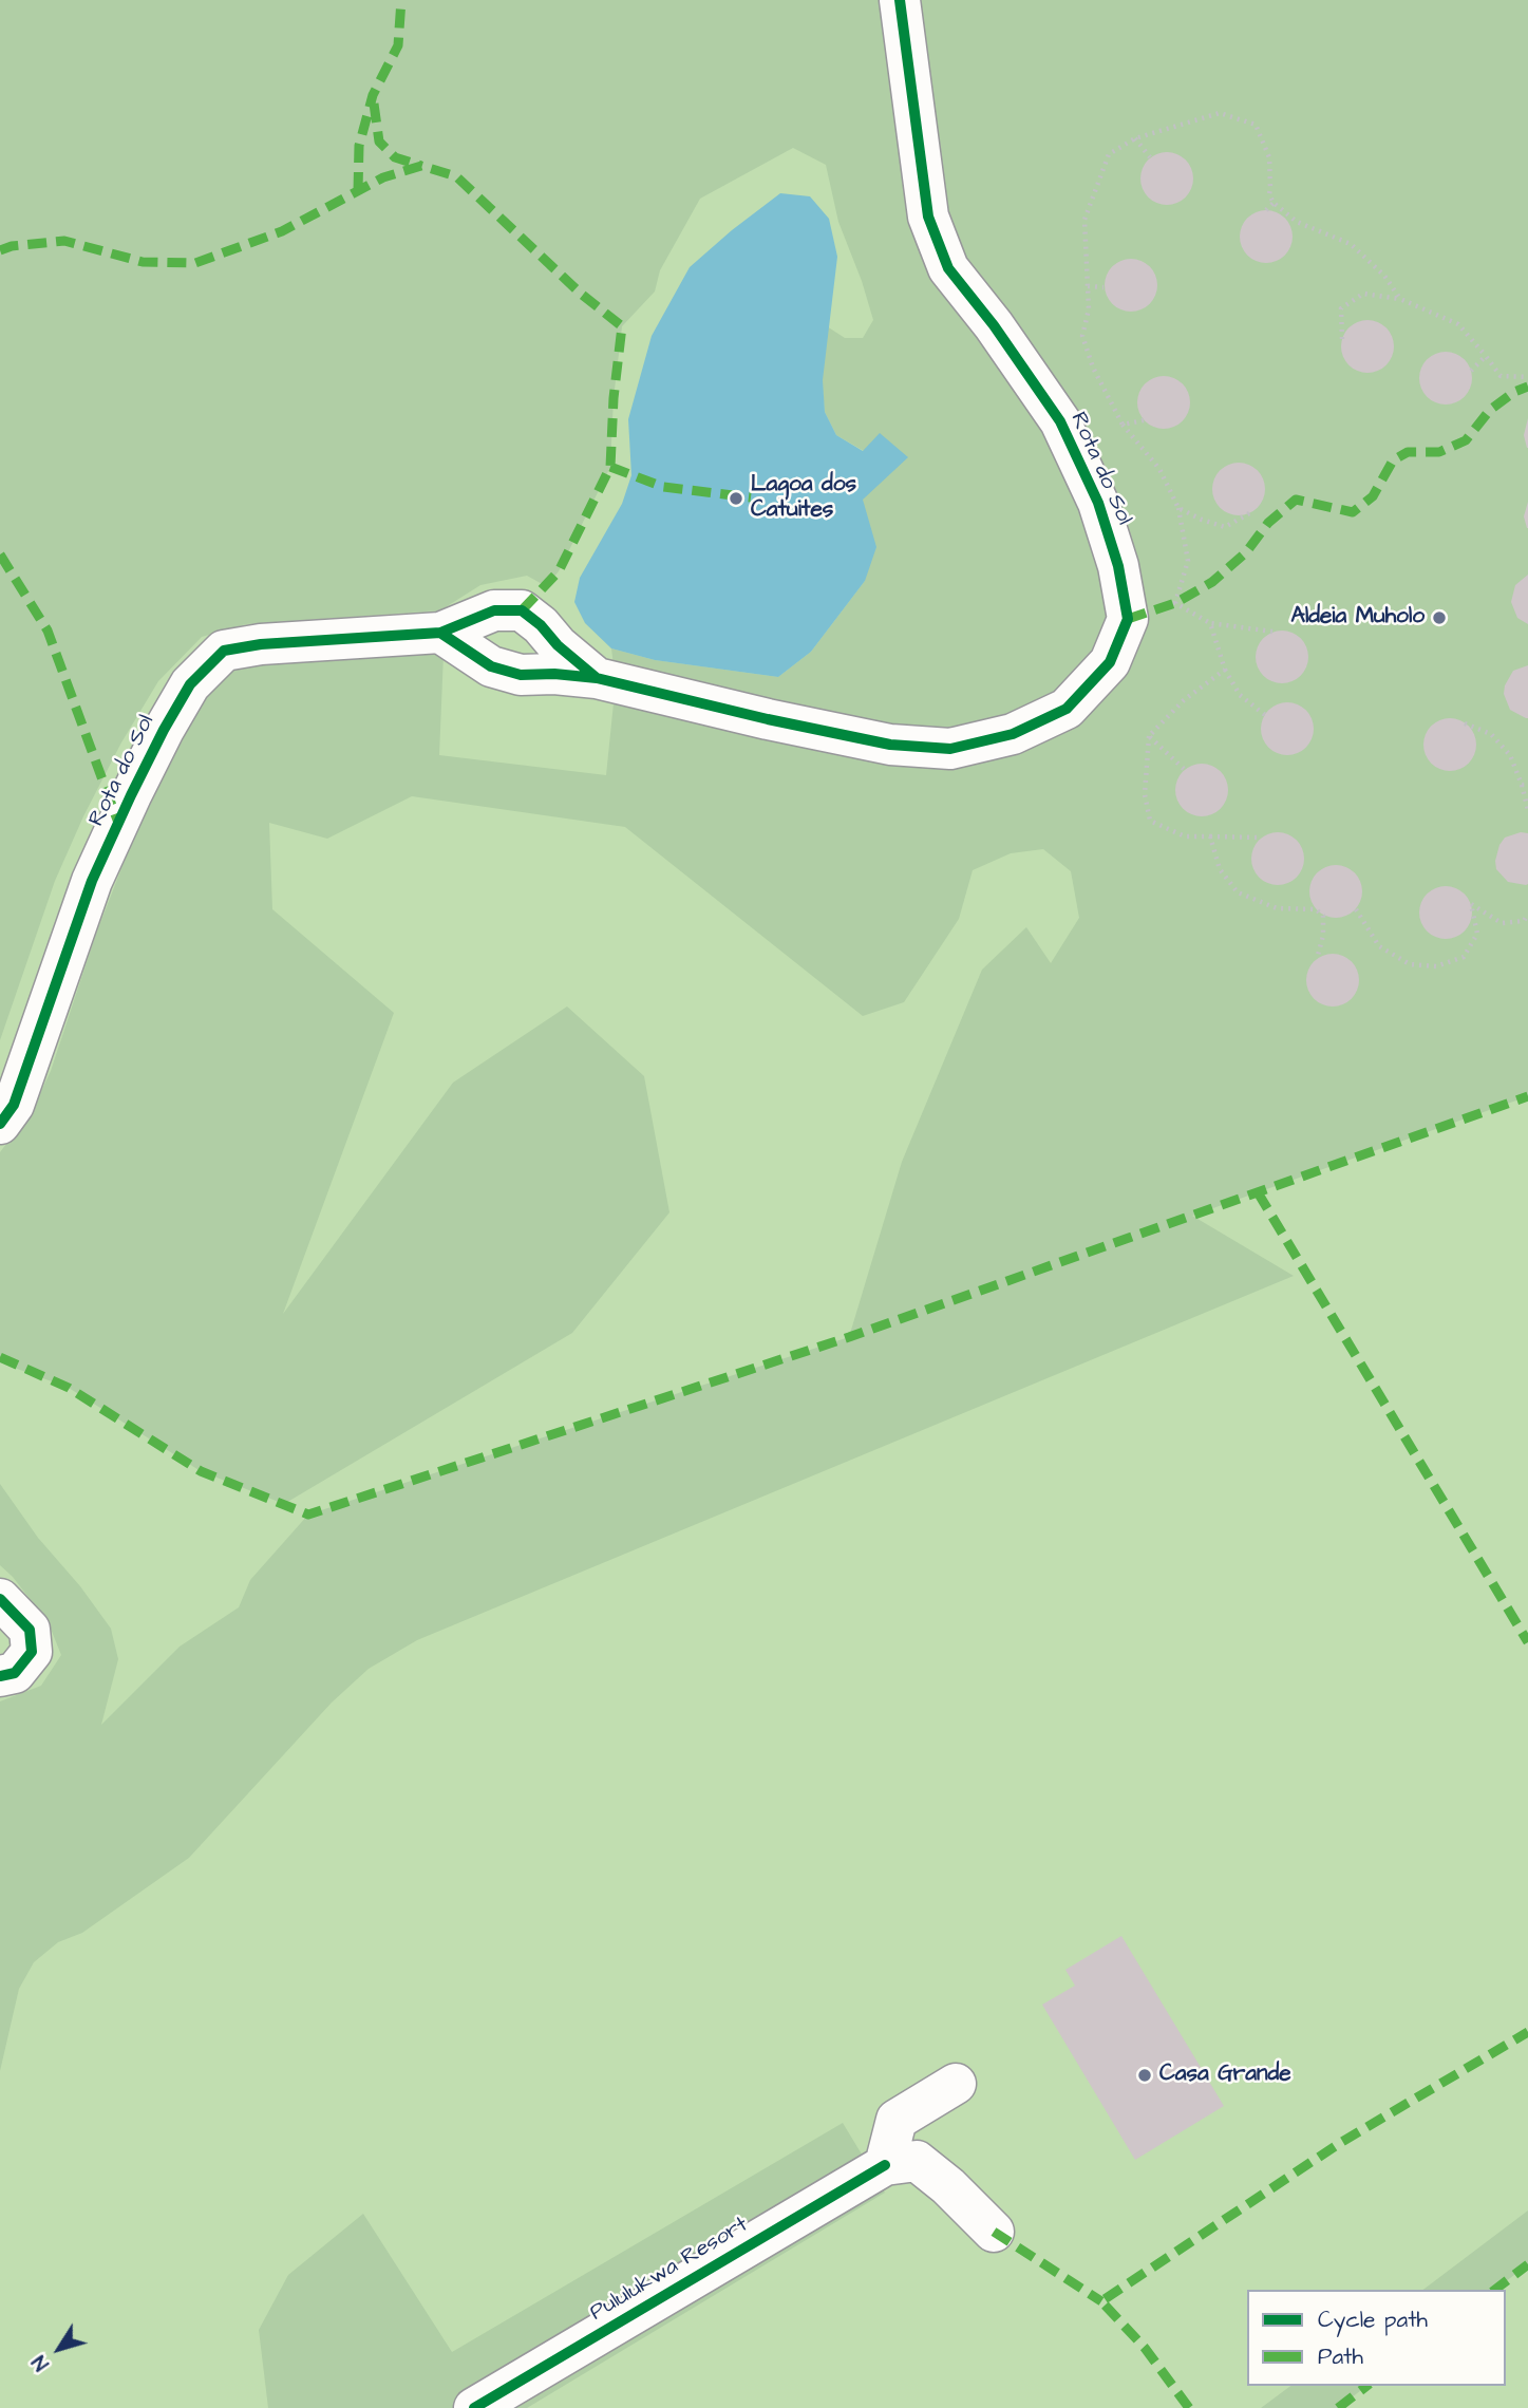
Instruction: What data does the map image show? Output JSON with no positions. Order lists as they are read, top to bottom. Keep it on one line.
{"streets":{"street":["Rota do Sol","Pululukwa Resort"]},"places":["Lagoa dos Catuites","Aldeia Muholo","Casa Grande"],"legend":["Cycle path","Path"],"north":"bottom left"}
